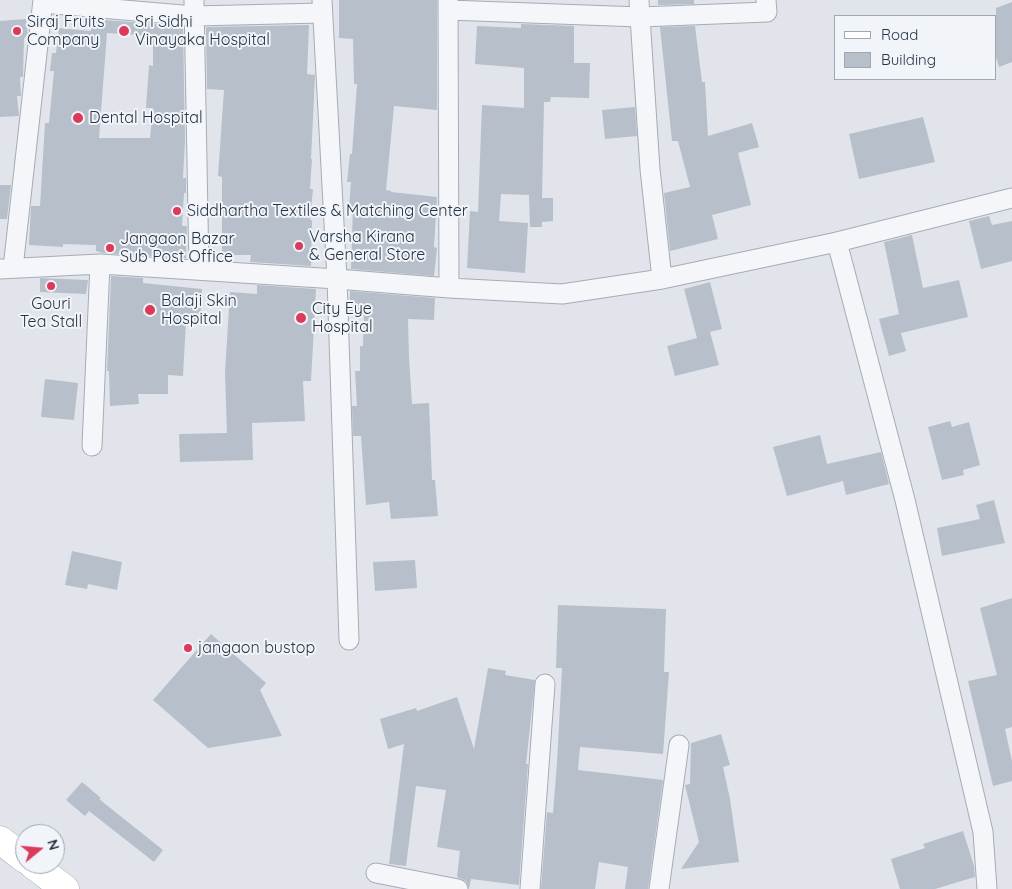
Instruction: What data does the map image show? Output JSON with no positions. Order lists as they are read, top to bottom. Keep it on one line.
{"places":["Siraj Fruits Company","Sri Sidhi Vinayaka Hospital","Dental Hospital","Siddhartha Textiles & Matching Center","Varsha Kirana & General Store","Jangaon Bazar Sub Post Office","Gouri Tea Stall","Balaji Skin Hospital","City Eye Hospital","jangaon bustop"],"legend":["Road","Building"],"north":"right"}
